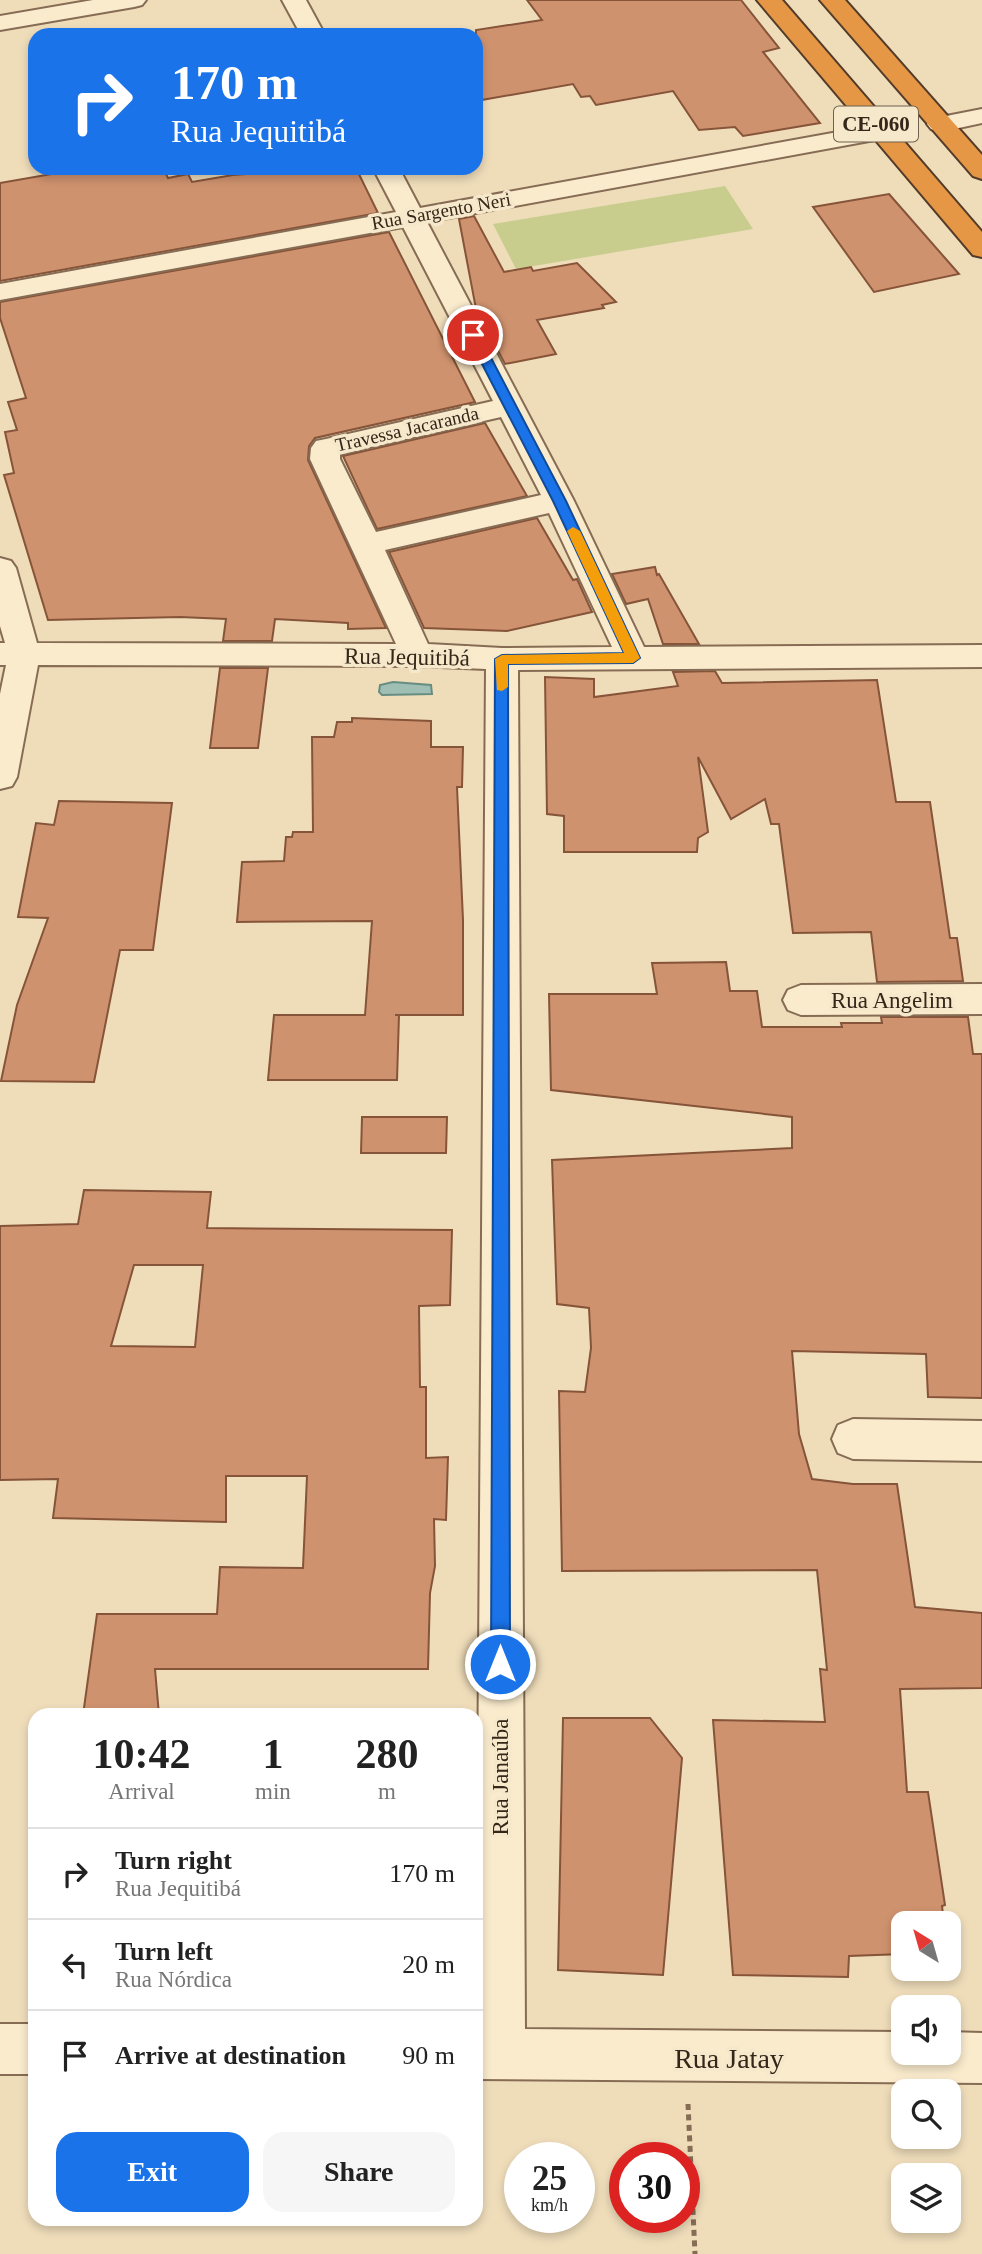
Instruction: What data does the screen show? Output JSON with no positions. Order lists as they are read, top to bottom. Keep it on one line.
{"streets":{"highway":["CE-060"],"street":["Rua Sargento Neri","Travessa Jacaranda","Rua Jequitibá","Rua Angelim","Rua Janaúba","Rua Jatay"]},"crossings":[["CE-060","Rua Sargento Neri"],["Travessa Jacaranda","Rua Jequitibá"],["Rua Jequitibá","Rua Janaúba"],["Rua Janaúba","Rua Jatay"]],"north":"top left","page":{"turn":["170 m","Rua Jequitibá"],"eta":["10:42","Arrival","1","min","280","m"],"list":[{"name":"Turn right","note":"Rua Jequitibá","value":"170 m"},{"name":"Turn left","note":"Rua Nórdica","value":"20 m"},{"name":"Arrive at destination","value":"90 m"}],"buttons":["Exit","Share"],"speed":"25 km/h","limit":"30"}}
